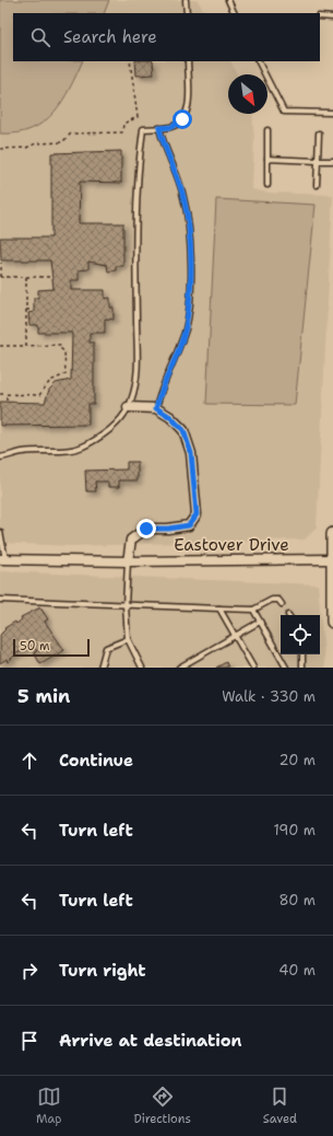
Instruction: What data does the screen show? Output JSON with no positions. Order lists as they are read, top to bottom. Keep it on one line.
{"streets":{"street":["Eastover Drive"]},"scale_bar":"50 m","north":"bottom right","page":{"search":"Search here","scale":"50 m","heading":["5 min","Walk · 330 m"],"list":[["Continue","20 m"],["Turn left","190 m"],["Turn left","80 m"],["Turn right","40 m"],"Arrive at destination"],"nav":["Map","Directions","Saved"]}}
